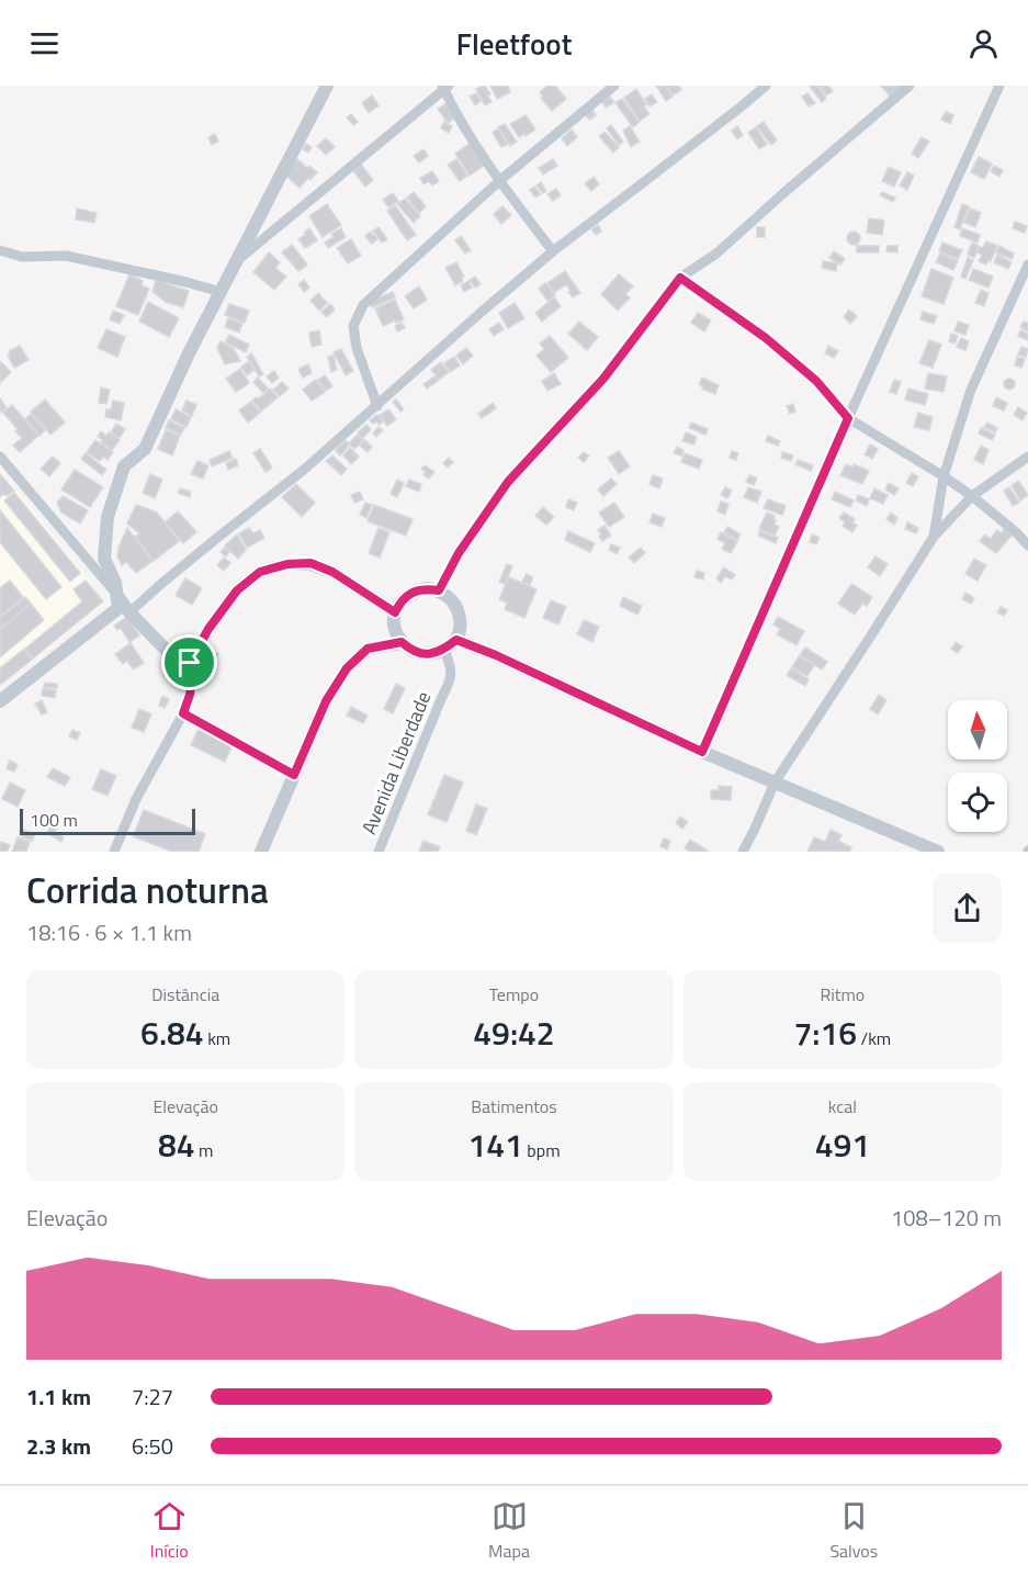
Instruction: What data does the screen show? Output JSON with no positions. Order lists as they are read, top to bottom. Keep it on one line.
{"streets":{"street":["Avenida Liberdade"]},"scale_bar":"100 m","north":"top","page":{"header":"Fleetfoot","scale":"100 m","heading":["Corrida noturna","18:16 · 6 × 1.1 km"],"stats":[["Distância","6.84 km"],["Tempo","49:42"],["Ritmo","7:16 /km"],["Elevação","84 m"],["Batimentos","141 bpm"],["kcal","491"]],"chart":["Elevação","108–120 m"],"list":[{"name":"1.1 km","note":"7:27"},{"name":"2.3 km","note":"6:50"}],"tabs":["Início","Mapa","Salvos"]}}
